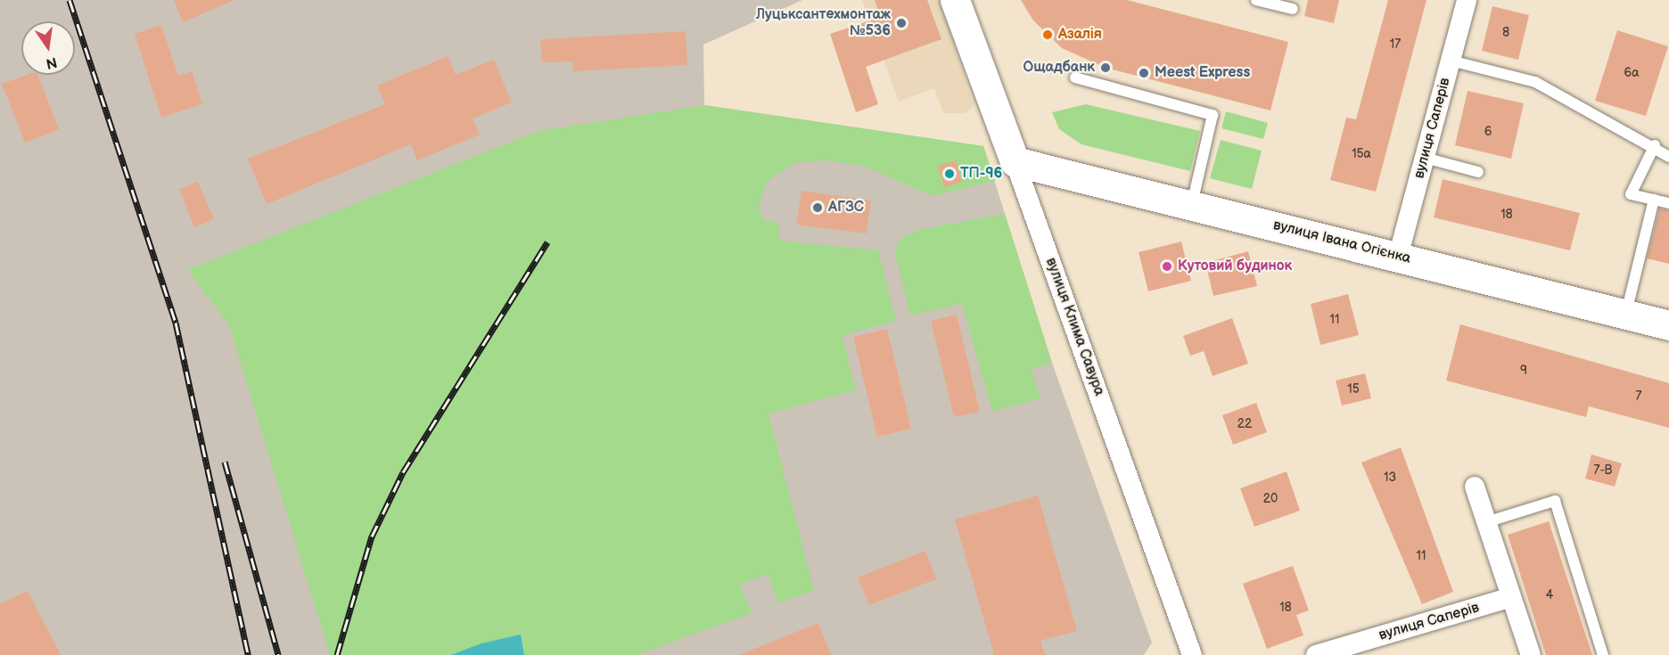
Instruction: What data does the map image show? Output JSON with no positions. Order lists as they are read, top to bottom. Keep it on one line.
{"streets":{"street":["вулиця Саперів","вулиця Івана Огієнка","вулиця Клима Савура"]},"crossings":[["вулиця Саперів","вулиця Івана Огієнка"],["вулиця Івана Огієнка","вулиця Клима Савура"]],"places":["Луцьксантехмонтаж №536","Азалія","Ощадбанк","Meest Express","ТП-96","АГЗС","Кутовий будинок"],"house_numbers":["8","17","6а","6","15а","18","11","9","15","7","22","7-В","13","20","11","4","18"],"north":"bottom"}
